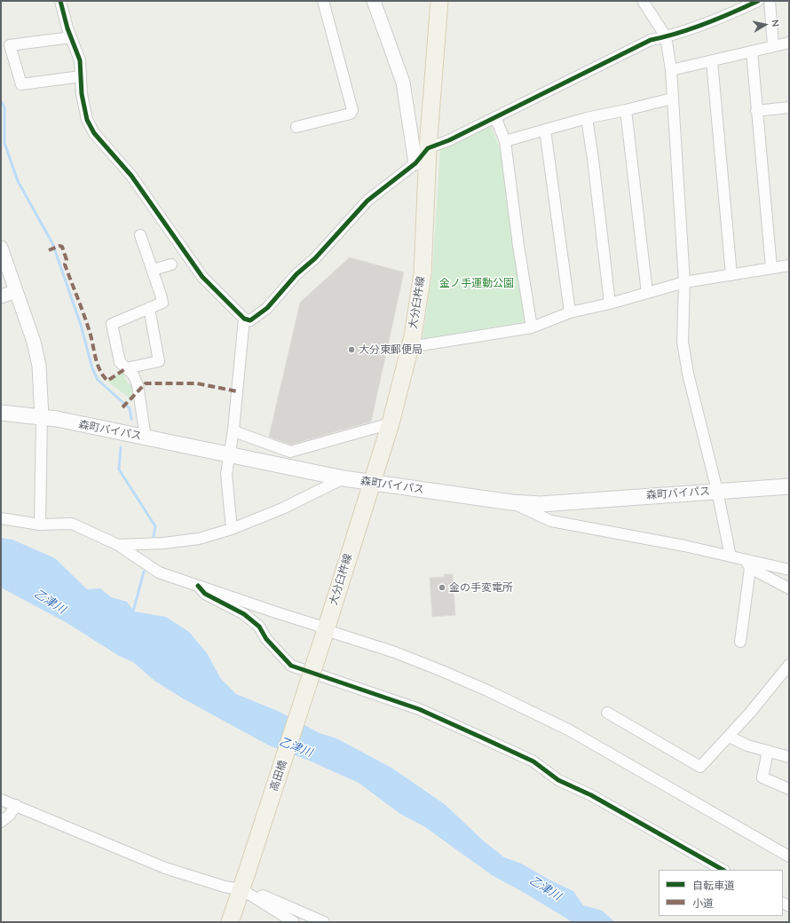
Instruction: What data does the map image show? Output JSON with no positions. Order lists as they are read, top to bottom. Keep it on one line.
{"streets":{"main road":["大分臼杵線","森町バイパス","高田橋"]},"crossings":[["大分臼杵線","森町バイパス"],["大分臼杵線","高田橋"]],"water":["乙津川"],"parks":["金ノ手運動公園"],"places":["大分東郵便局","金の手変電所"],"legend":["自転車道","小道"],"north":"right"}
